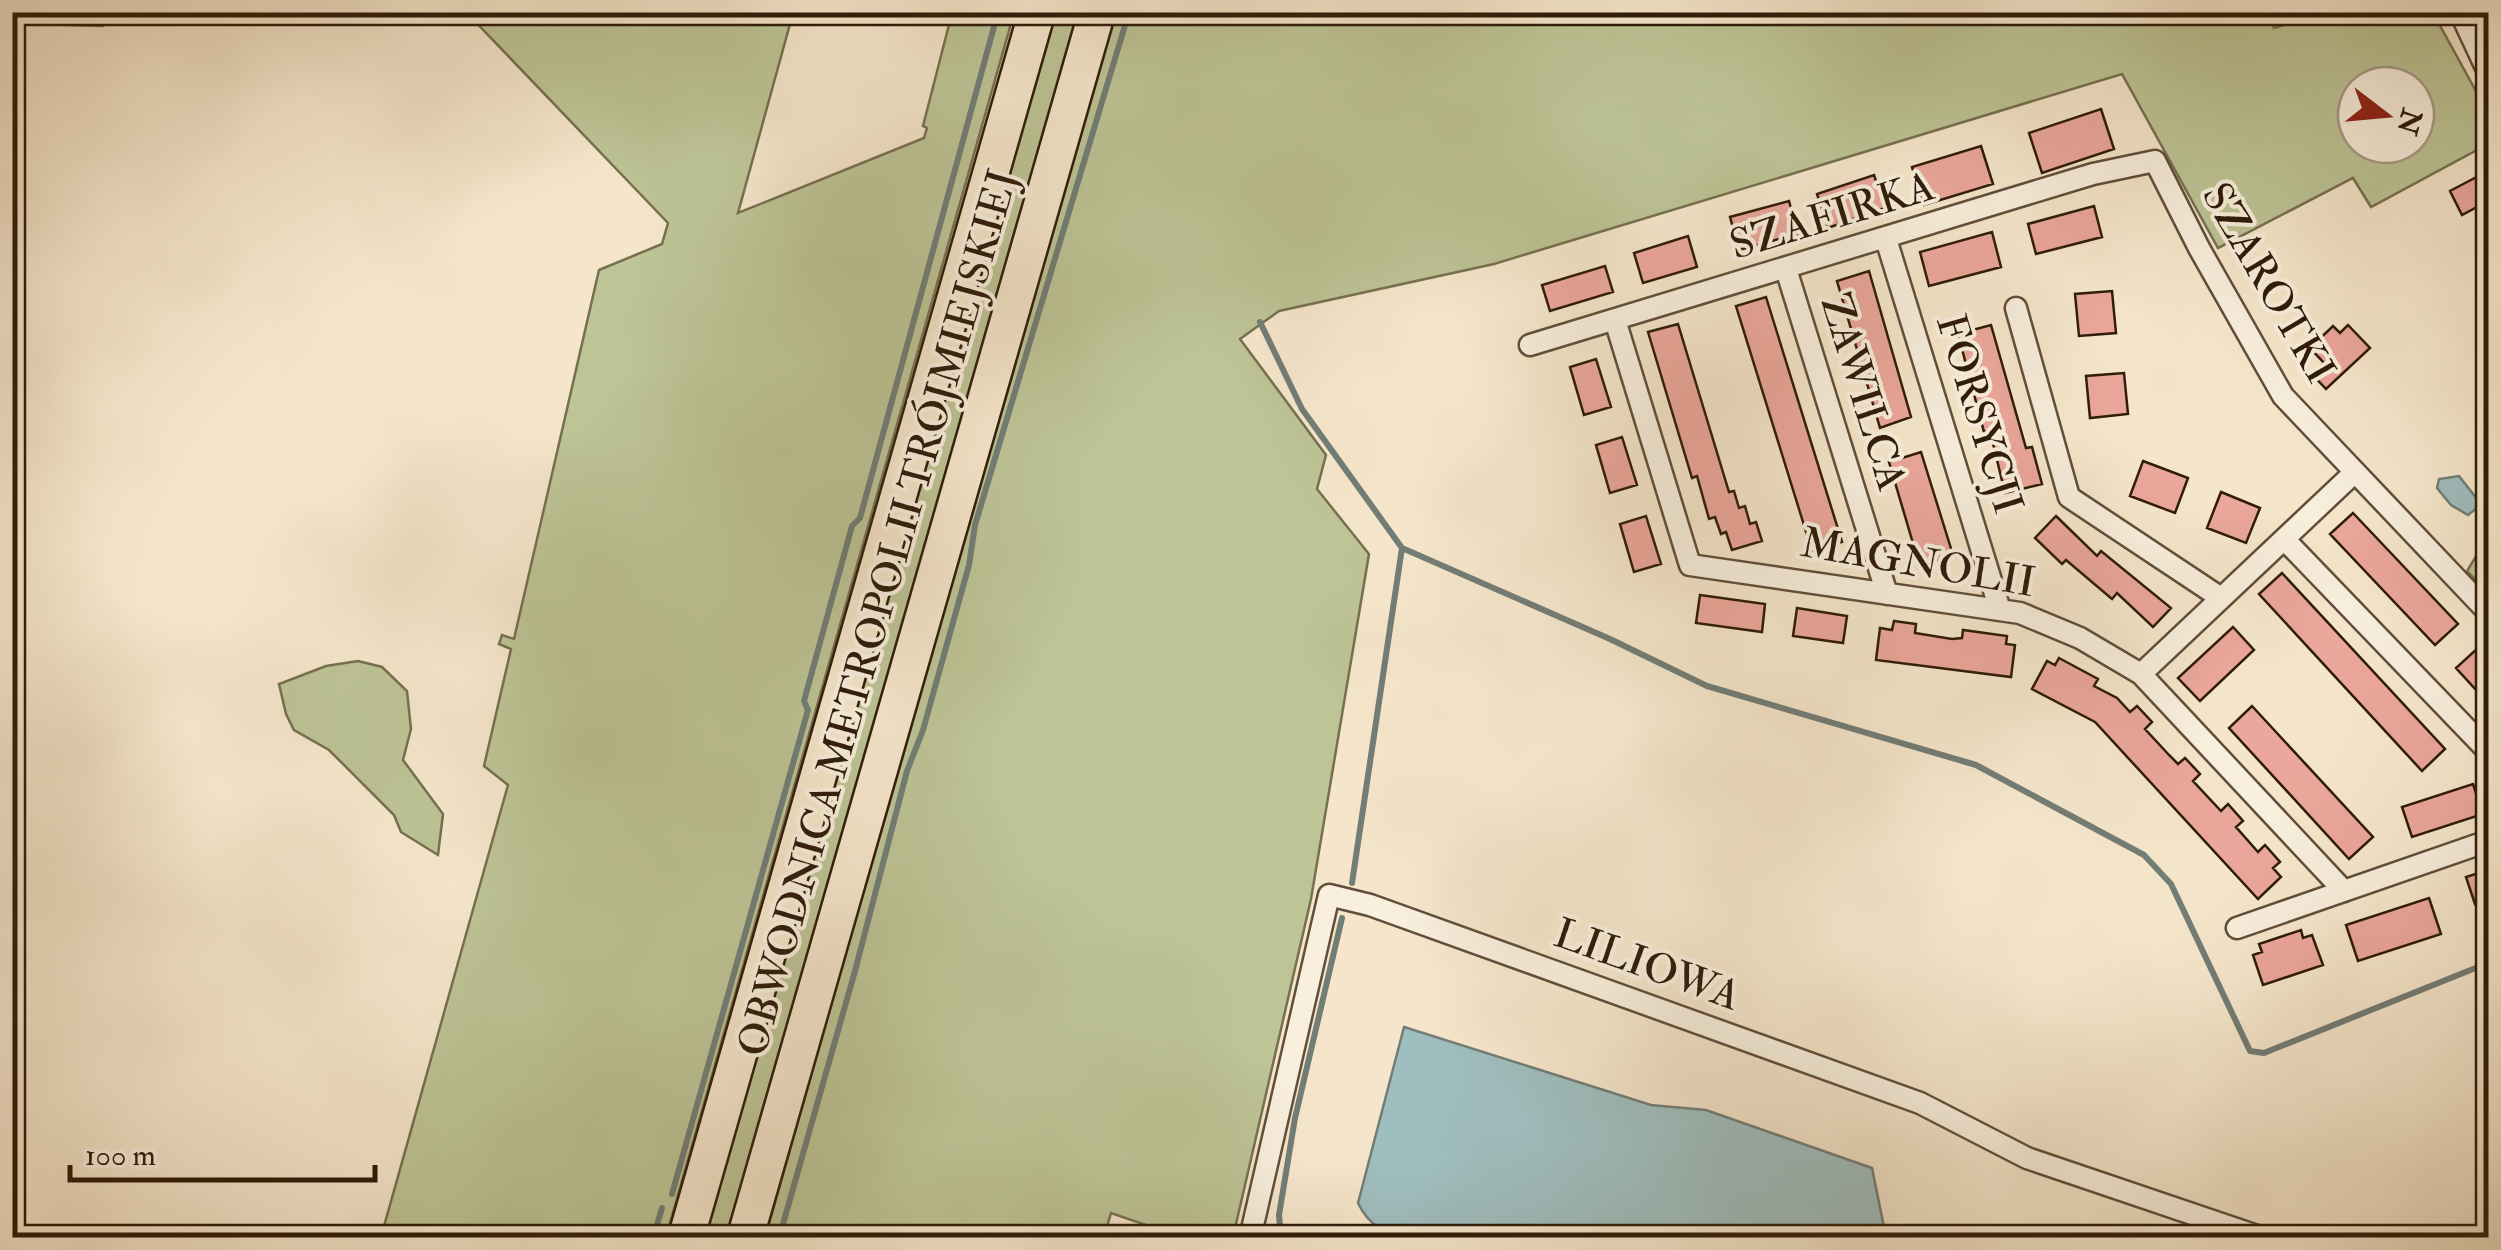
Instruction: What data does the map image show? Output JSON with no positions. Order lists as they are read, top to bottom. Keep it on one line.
{"streets":{"highway":["OBWODNICA METROPOLII TRÓJMIEJSKIEJ"],"street":["SZAFIRKA","SZAROTKI","ZAWILCA","FORSYCJI","MAGNOLII","LILIOWA"]},"crossings":[["SZAFIRKA","SZAROTKI"],["SZAFIRKA","ZAWILCA"],["SZAFIRKA","FORSYCJI"],["SZAFIRKA","MAGNOLII"],["ZAWILCA","MAGNOLII"],["FORSYCJI","MAGNOLII"]],"scale_bar":"100 m","north":"right"}
